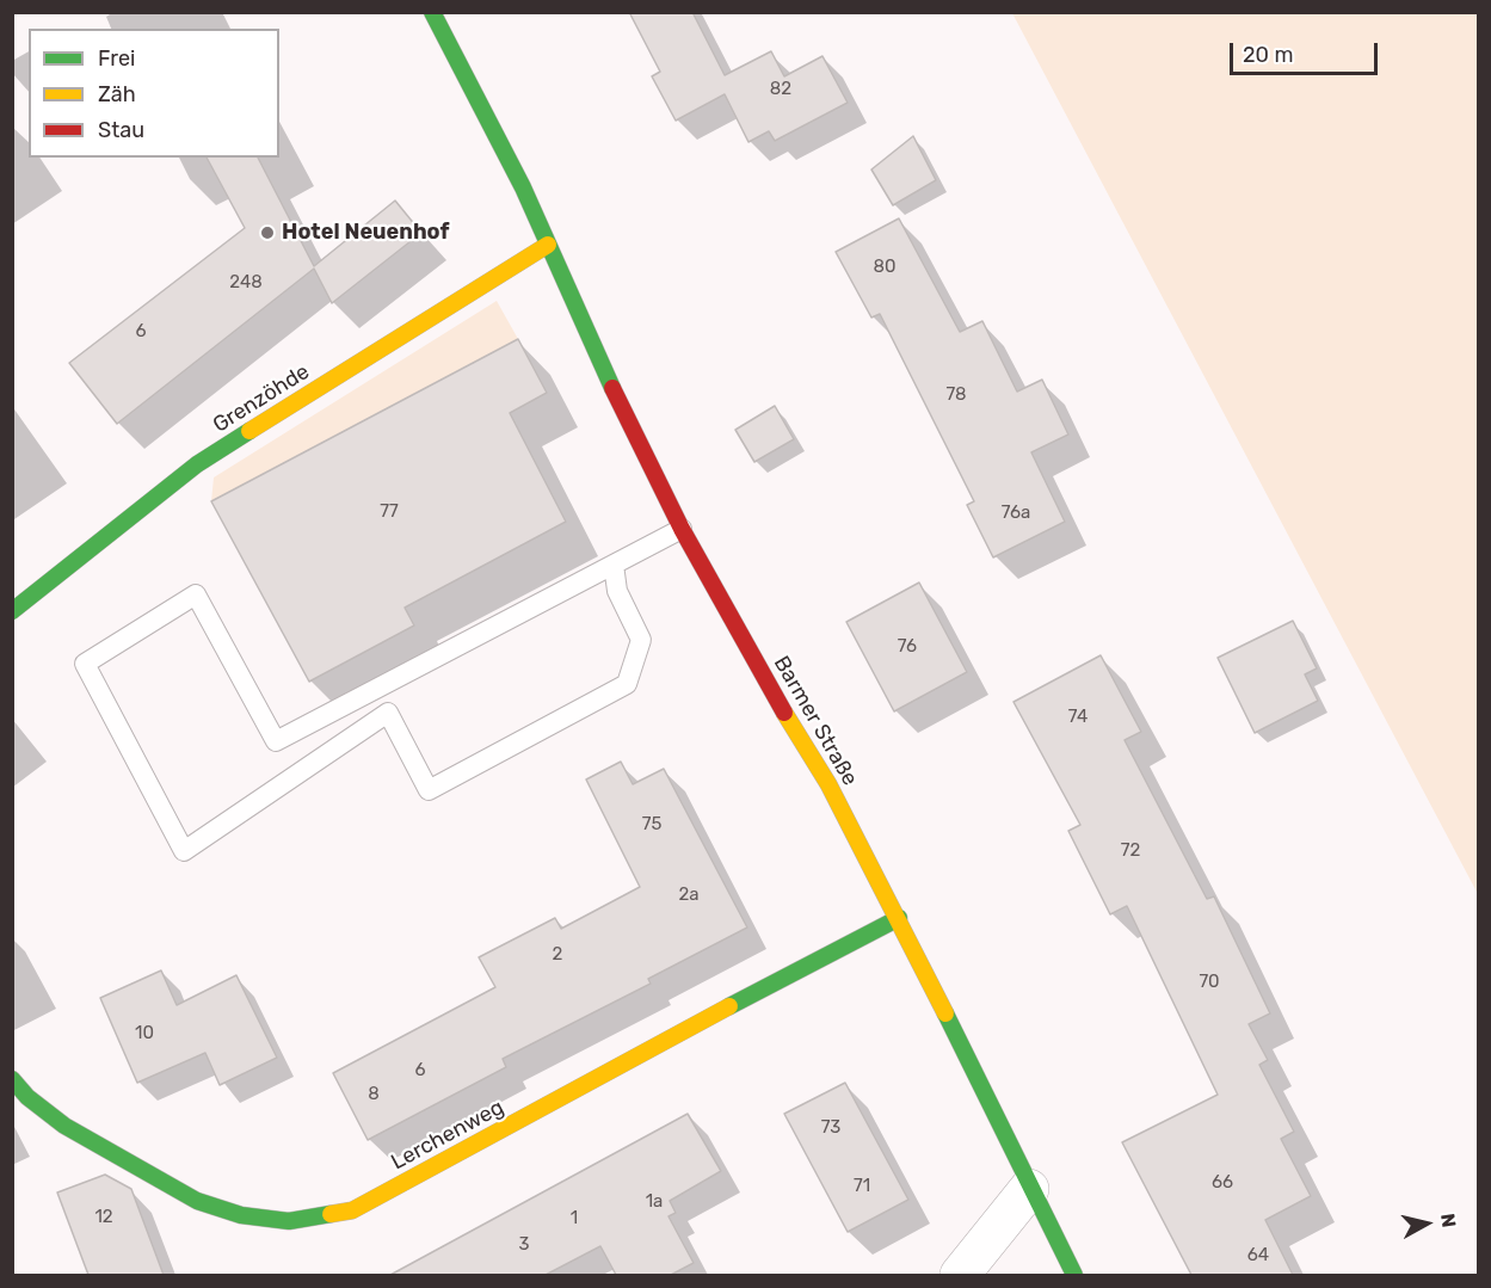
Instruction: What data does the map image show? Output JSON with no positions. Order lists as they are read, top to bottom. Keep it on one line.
{"streets":{"street":["Grenzöhde","Barmer Straße","Lerchenweg"]},"crossings":[["Grenzöhde","Barmer Straße"],["Barmer Straße","Lerchenweg"]],"places":["Hotel Neuenhof"],"house_numbers":["82","80","248","6","78","77","76a","76","74","75","72","2a","2","70","10","6","8","73","66","71","1a","12","1","3","64"],"legend":["Frei","Zäh","Stau"],"scale_bar":"20 m","north":"right"}
